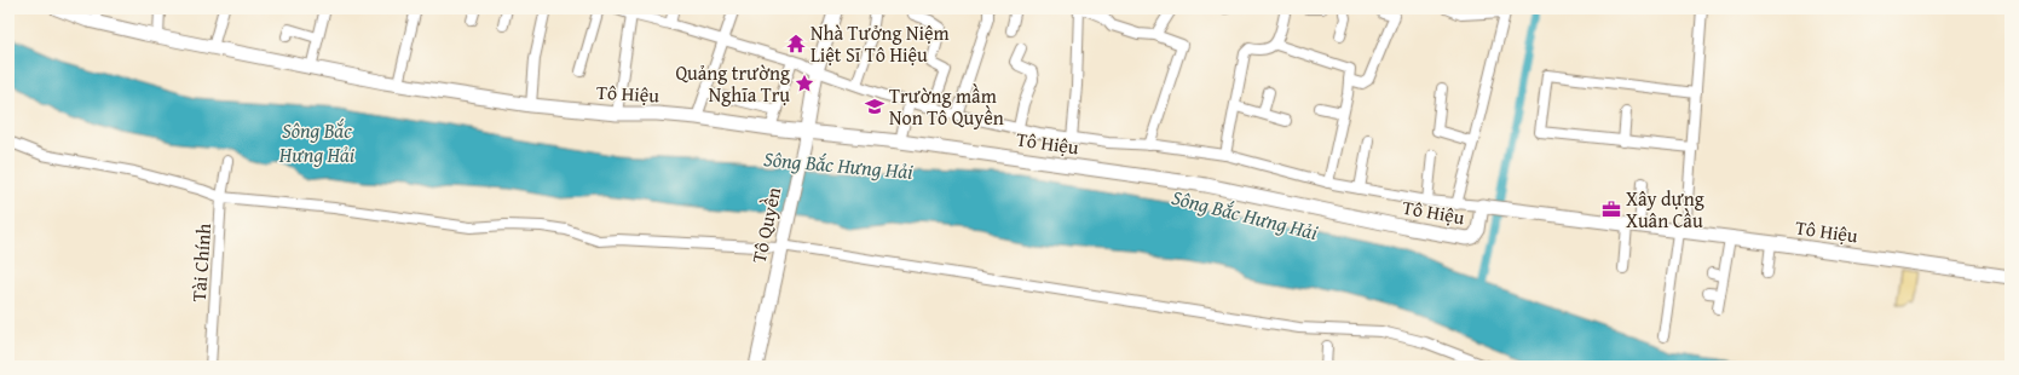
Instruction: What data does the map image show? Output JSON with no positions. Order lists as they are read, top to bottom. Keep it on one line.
{"streets":{"main road":["Tô Hiệu","Tô Quyền"],"street":["Tài Chính"]},"crossings":[["Tô Hiệu","Tô Quyền"]],"water":["Sông Bắc Hưng Hải"],"places":{"temple":["Nhà Tưởng Niệm Liệt Sĩ Tô Hiệu"],"place":["Quảng trường Nghĩa Trụ"],"school or university":["Trường mầm Non Tô Quyền"],"office":["Xây dựng Xuân Cầu"]}}
